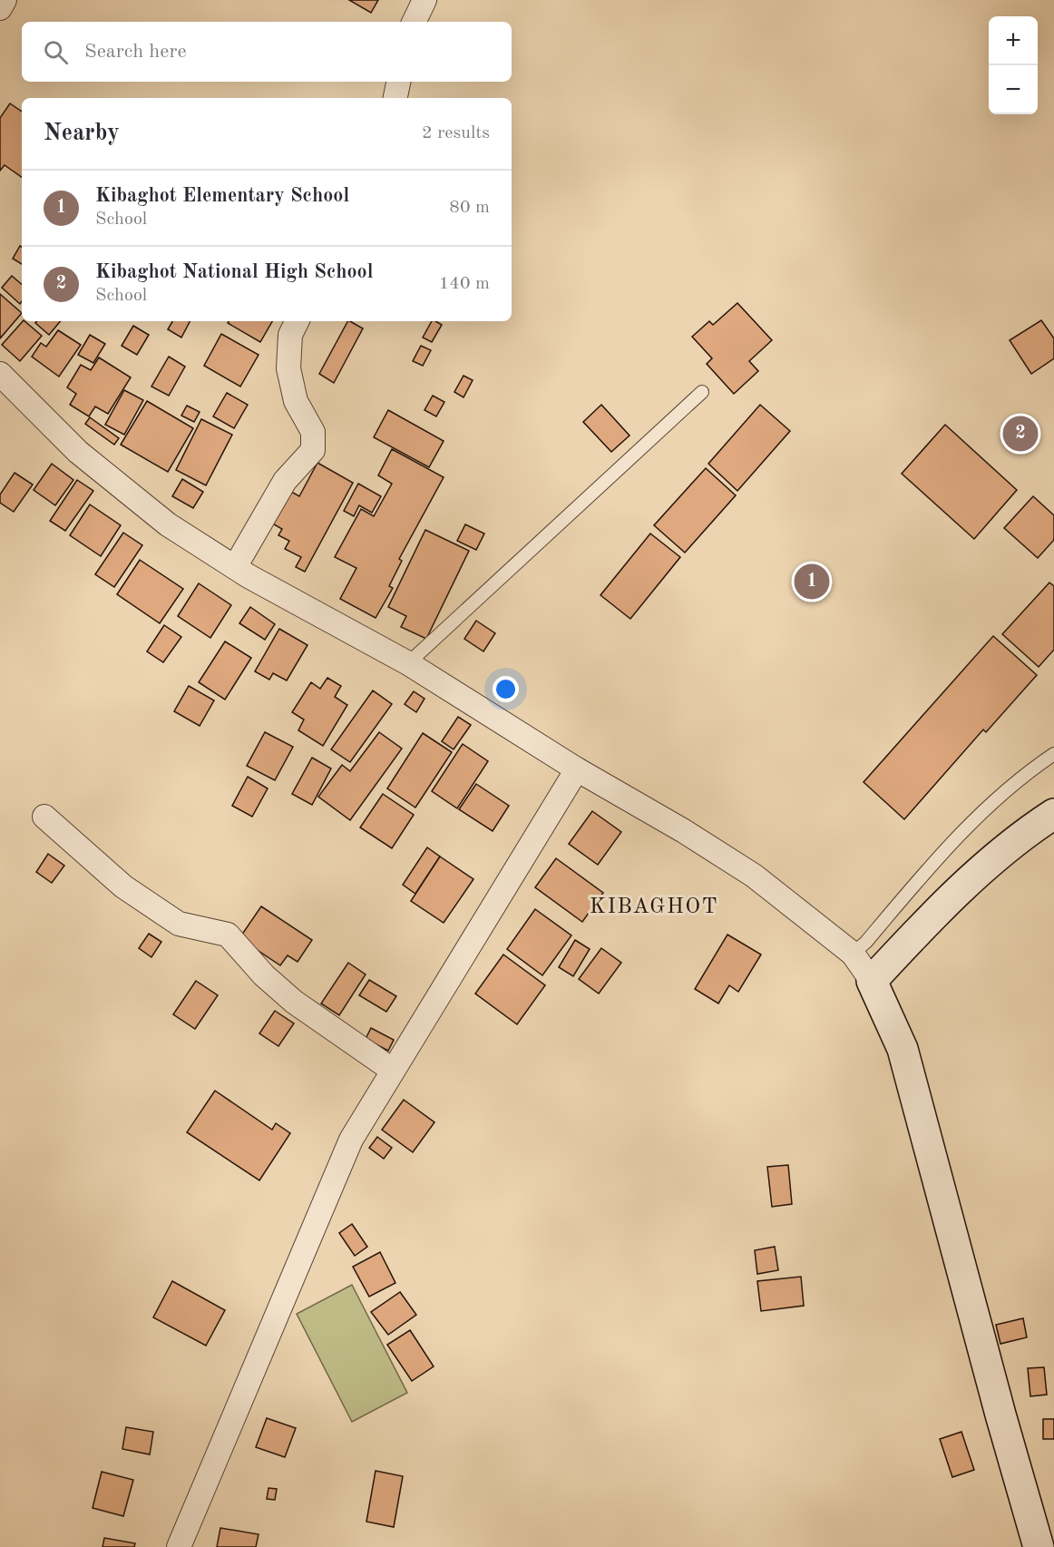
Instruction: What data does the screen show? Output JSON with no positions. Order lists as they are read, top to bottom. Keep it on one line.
{"districts":["KIBAGHOT"],"page":{"map_buttons":["+","−"],"search":"Search here","heading":["Nearby","2 results"],"list":[{"mark":"1","name":"Kibaghot Elementary School","note":"School","value":"80 m"},{"mark":"2","name":"Kibaghot National High School","note":"School","value":"140 m"}],"pins":["2","1"]}}
